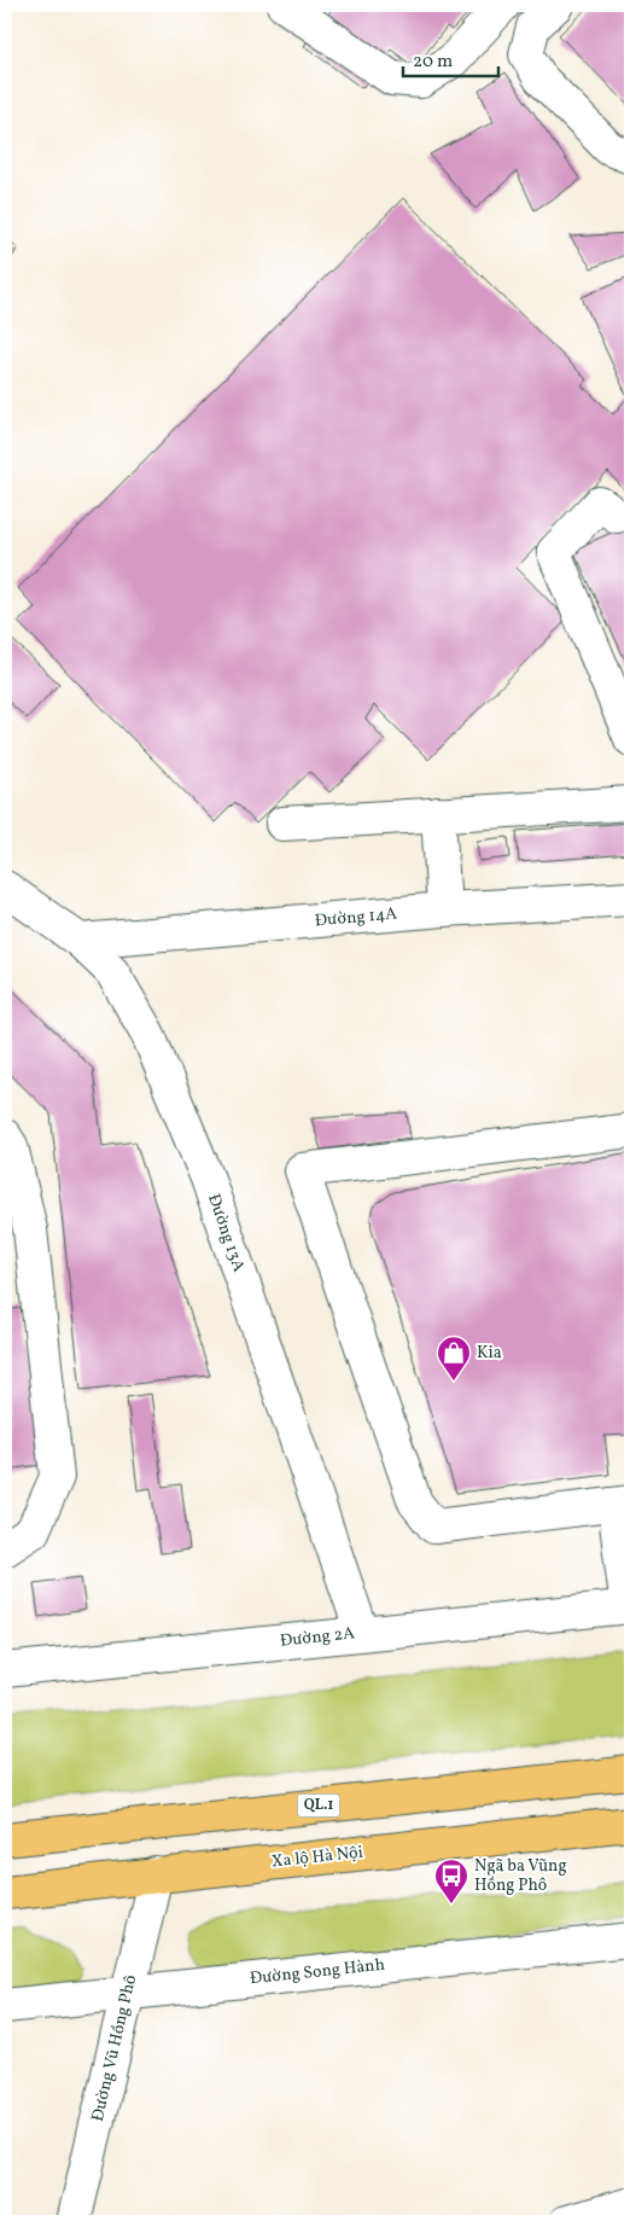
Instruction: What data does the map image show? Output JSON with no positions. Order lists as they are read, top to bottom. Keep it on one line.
{"streets":{"highway":["QL.1","Xa lộ Hà Nội"],"street":["Đường 14A","Đường 13A","Đường 2A","Đường Song Hành","Đường Vũ Hồng Phô"]},"crossings":[["Đường 14A","Đường 13A"],["Đường 13A","Đường 2A"],["Xa lộ Hà Nội","Đường Vũ Hồng Phô"],["Đường Song Hành","Đường Vũ Hồng Phô"]],"places":{"shop":["Kia"],"bus stop":["Ngã ba Vũng Hồng Phô"]},"scale_bar":"20 m"}
